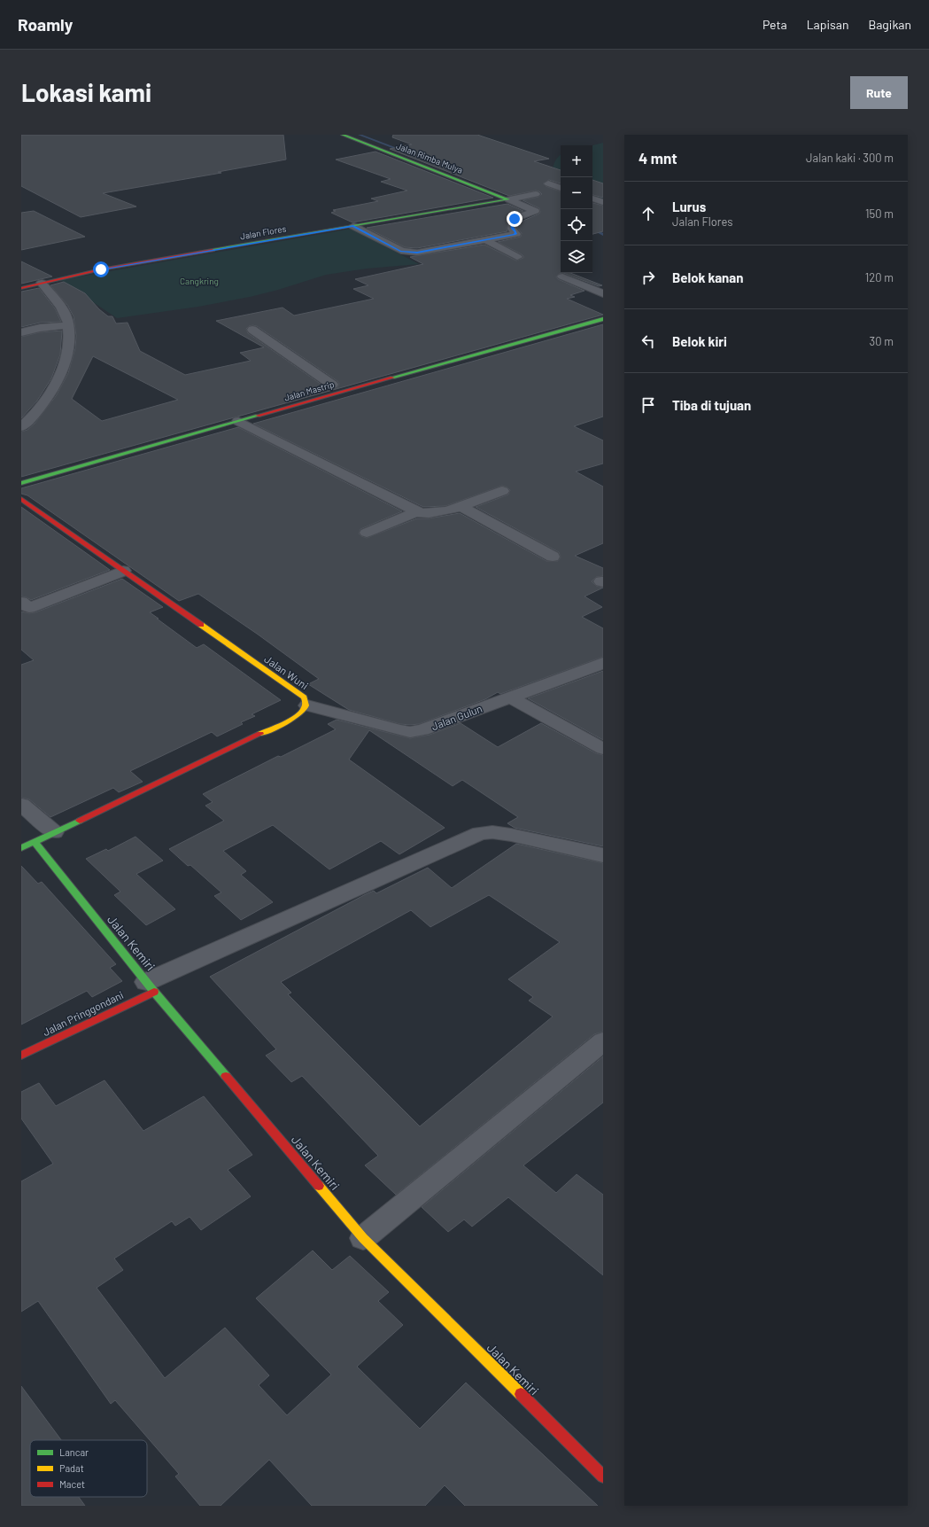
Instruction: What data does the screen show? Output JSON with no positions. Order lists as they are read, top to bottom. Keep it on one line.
{"streets":{"main road":["Jalan Rimba Mulya","Jalan Flores","Jalan Mastrip","Jalan Wuni","Jalan Kemiri","Jalan Pringgondani"],"street":["Jalan Gulun"]},"crossings":[["Jalan Rimba Mulya","Jalan Flores"],["Jalan Wuni","Jalan Gulun"],["Jalan Wuni","Jalan Kemiri"],["Jalan Kemiri","Jalan Pringgondani"]],"parks":["Cangkring"],"legend":["Lancar","Padat","Macet"],"page":{"header":"Roamly","nav":["Peta","Lapisan","Bagikan"],"buttons":"Rute","title":"Lokasi kami","heading":["4 mnt","Jalan kaki · 300 m"],"map_buttons":["+","−"],"list":[["Lurus","Jalan Flores","150 m"],["Belok kanan","120 m"],["Belok kiri","30 m"],"Tiba di tujuan"]}}
